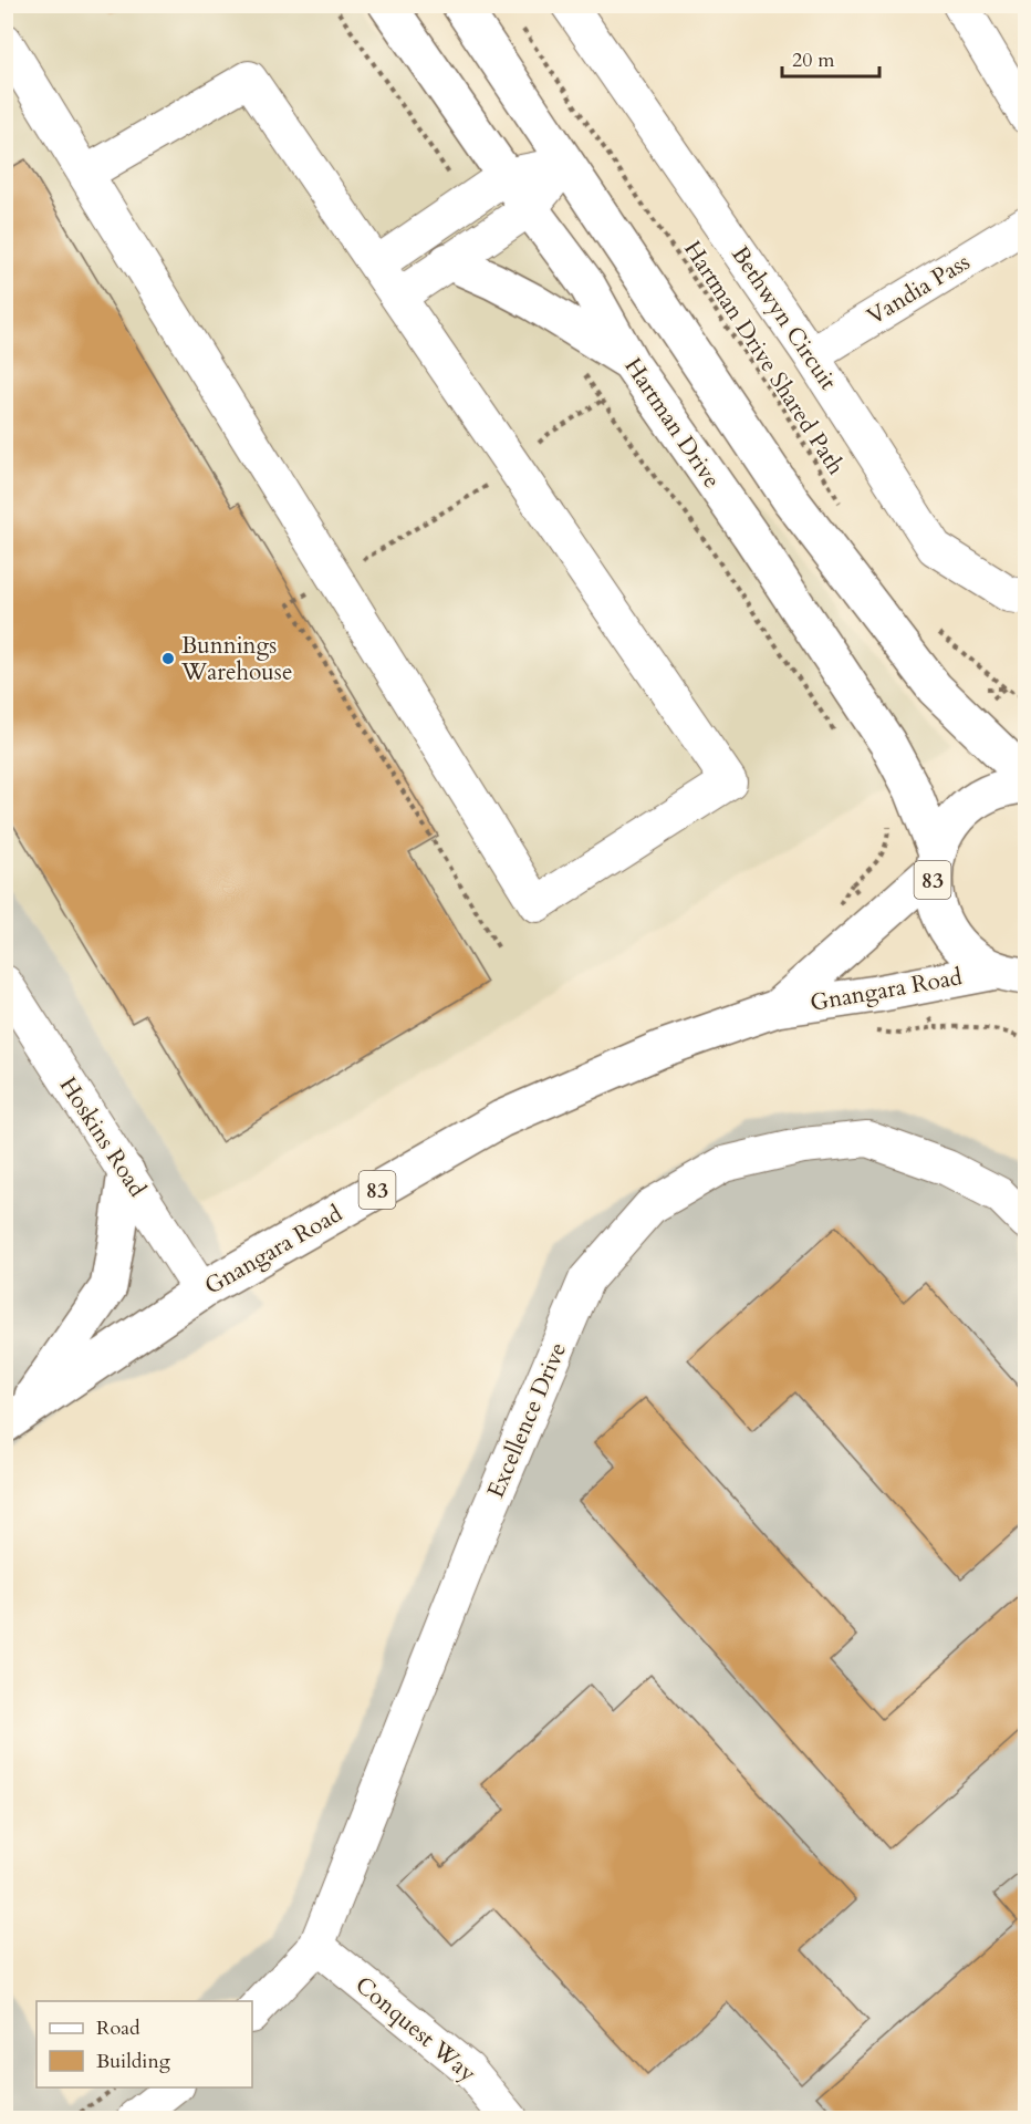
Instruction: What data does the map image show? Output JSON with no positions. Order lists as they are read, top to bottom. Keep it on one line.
{"streets":{"main road":["Hartman Drive","83","Gnangara Road"],"street":["Vandia Pass","Bethwyn Circuit","Hoskins Road","Excellence Drive","Conquest Way"],"path":["Hartman Drive Shared Path"]},"crossings":[["Vandia Pass","Bethwyn Circuit"],["Hartman Drive","83"],["Hartman Drive","Gnangara Road"],["83","Gnangara Road"],["Gnangara Road","Hoskins Road"],["Excellence Drive","Conquest Way"]],"places":["Bunnings Warehouse"],"legend":["Road","Building"],"scale_bar":"20 m"}
